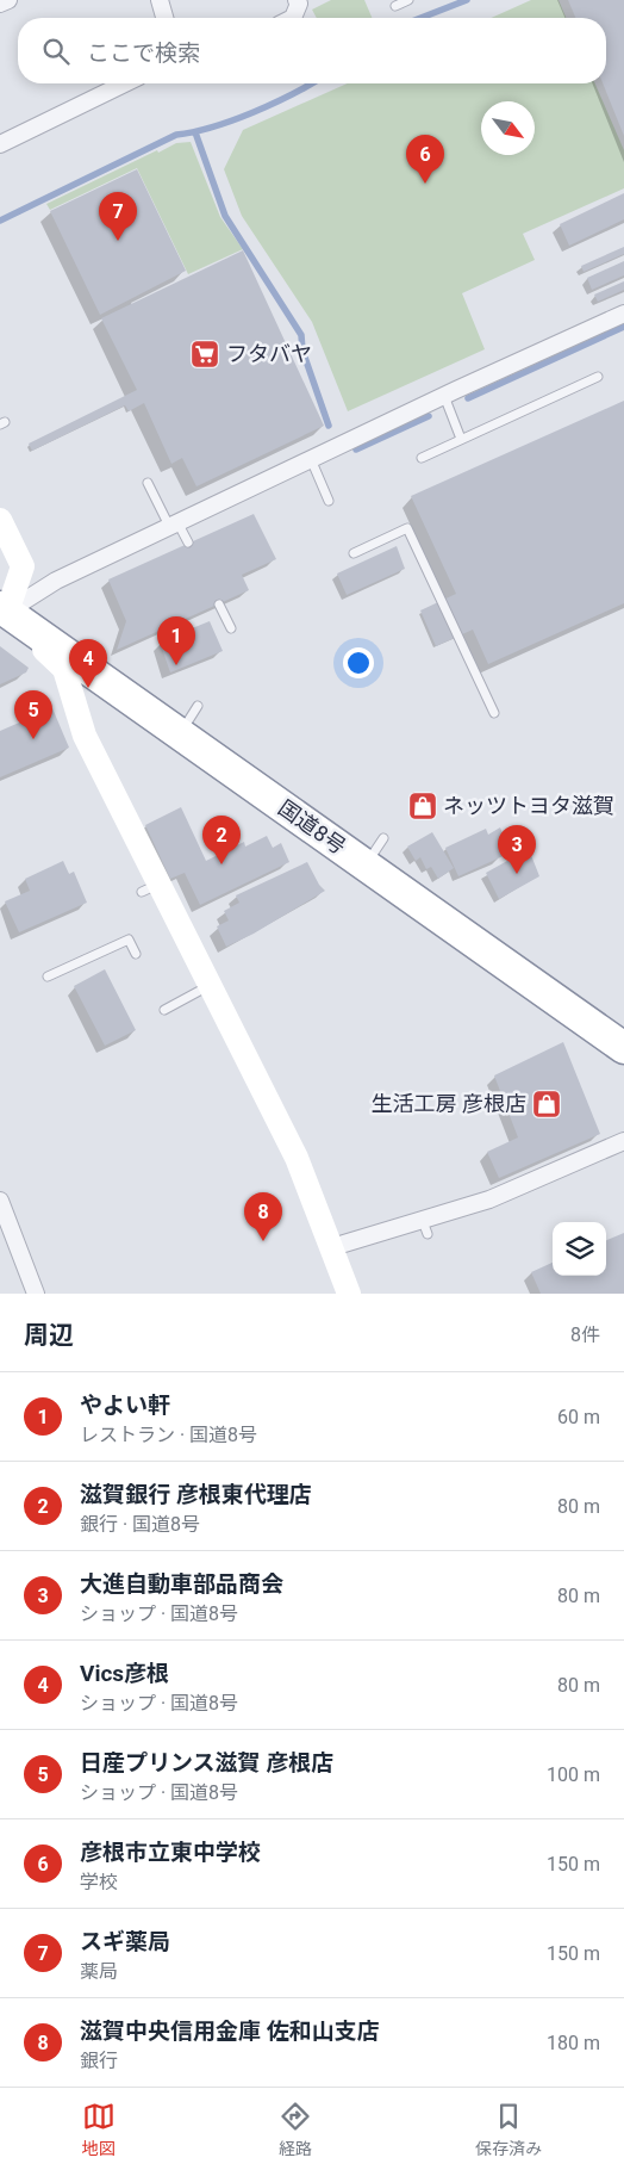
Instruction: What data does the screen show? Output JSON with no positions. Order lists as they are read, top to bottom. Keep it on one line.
{"streets":{"highway":["国道8号"]},"places":{"supermarket":["フタバヤ"],"shop":["ネッツトヨタ滋賀","生活工房 彦根店"]},"north":"bottom right","page":{"search":"ここで検索","pins":["6","7","1","4","5","2","3","8"],"heading":["周辺","8件"],"list":[{"mark":"1","name":"やよい軒","note":"レストラン · 国道8号","value":"60 m"},{"mark":"2","name":"滋賀銀行 彦根東代理店","note":"銀行 · 国道8号","value":"80 m"},{"mark":"3","name":"大進自動車部品商会","note":"ショップ · 国道8号","value":"80 m"},{"mark":"4","name":"Vics彦根","note":"ショップ · 国道8号","value":"80 m"},{"mark":"5","name":"日産プリンス滋賀 彦根店","note":"ショップ · 国道8号","value":"100 m"},{"mark":"6","name":"彦根市立東中学校","note":"学校","value":"150 m"},{"mark":"7","name":"スギ薬局","note":"薬局","value":"150 m"},{"mark":"8","name":"滋賀中央信用金庫 佐和山支店","note":"銀行","value":"180 m"}],"nav":["地図","経路","保存済み"]}}
